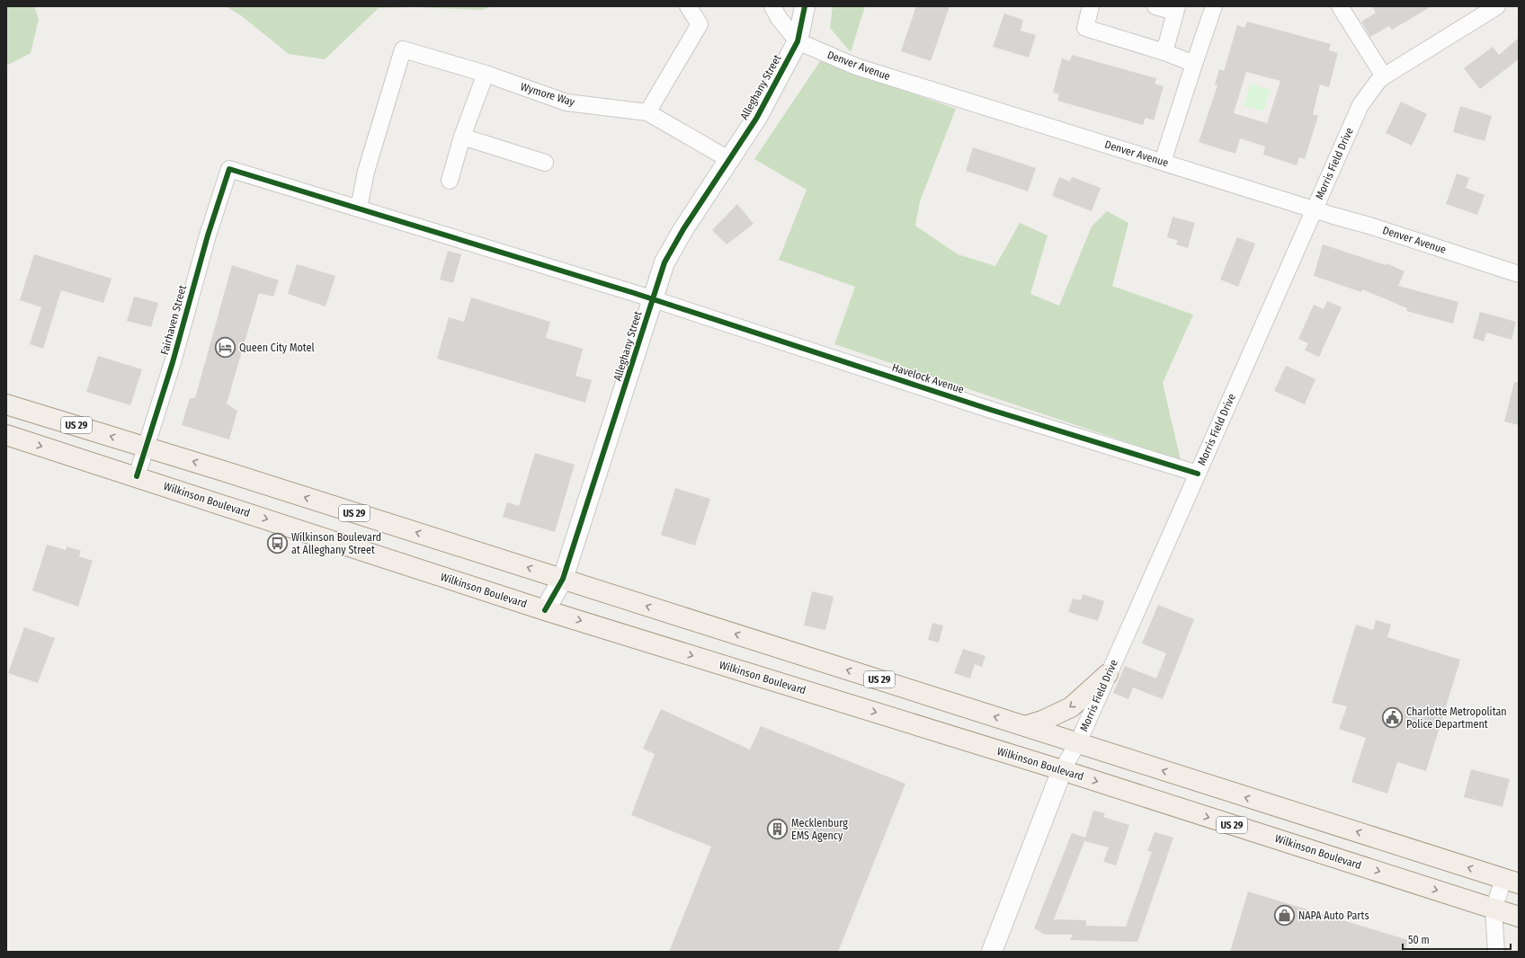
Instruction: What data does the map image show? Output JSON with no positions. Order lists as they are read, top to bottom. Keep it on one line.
{"streets":{"main road":["US 29","Wilkinson Boulevard"],"street":["Denver Avenue","Alleghany Street","Wymore Way","Morris Field Drive","Fairhaven Street","Havelock Avenue"]},"crossings":[["Denver Avenue","Alleghany Street"],["Denver Avenue","Morris Field Drive"],["Alleghany Street","Wymore Way"],["Alleghany Street","Havelock Avenue"],["Alleghany Street","US 29"],["Alleghany Street","Wilkinson Boulevard"],["Wymore Way","Havelock Avenue"],["Morris Field Drive","Havelock Avenue"],["Morris Field Drive","US 29"],["Morris Field Drive","Wilkinson Boulevard"],["Fairhaven Street","Havelock Avenue"],["Fairhaven Street","US 29"],["Fairhaven Street","Wilkinson Boulevard"]],"places":{"hotel":["Queen City Motel"],"bus stop":["Wilkinson Boulevard at Alleghany Street"],"public building":["Charlotte Metropolitan Police Department"],"building":["Mecklenburg EMS Agency"],"shop":["NAPA Auto Parts"]},"scale_bar":"50 m"}
